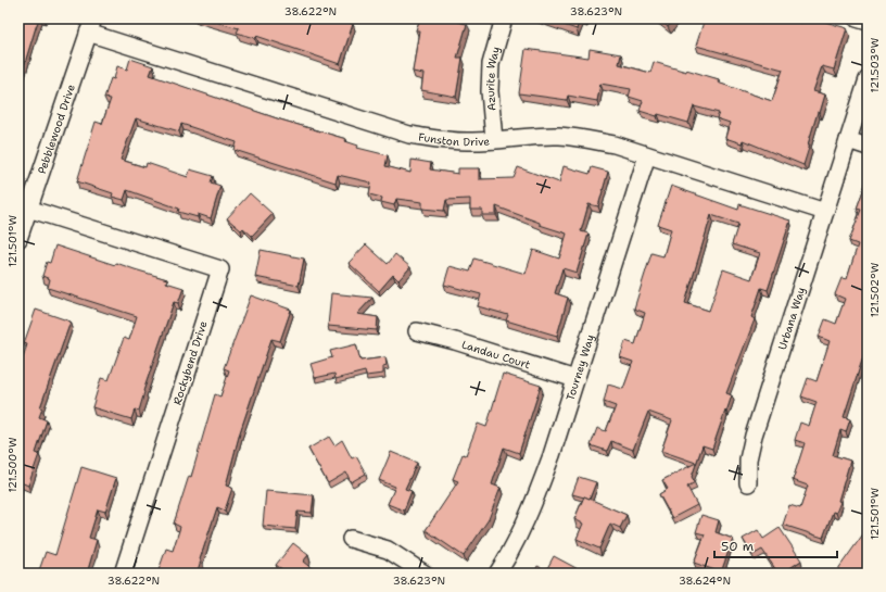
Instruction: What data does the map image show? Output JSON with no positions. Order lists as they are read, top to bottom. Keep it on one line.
{"streets":{"street":["Azurite Way","Pebblewood Drive","Funston Drive","Urbana Way","Landau Court","Rockybend Drive","Tourney Way"]},"crossings":[["Azurite Way","Funston Drive"],["Pebblewood Drive","Funston Drive"],["Pebblewood Drive","Rockybend Drive"],["Funston Drive","Urbana Way"],["Funston Drive","Tourney Way"],["Landau Court","Tourney Way"]],"scale_bar":"50 m","coordinates":["38.622°N","38.623°N","121.503°W","121.501°W","121.502°W","121.500°W","38.624°N"]}
